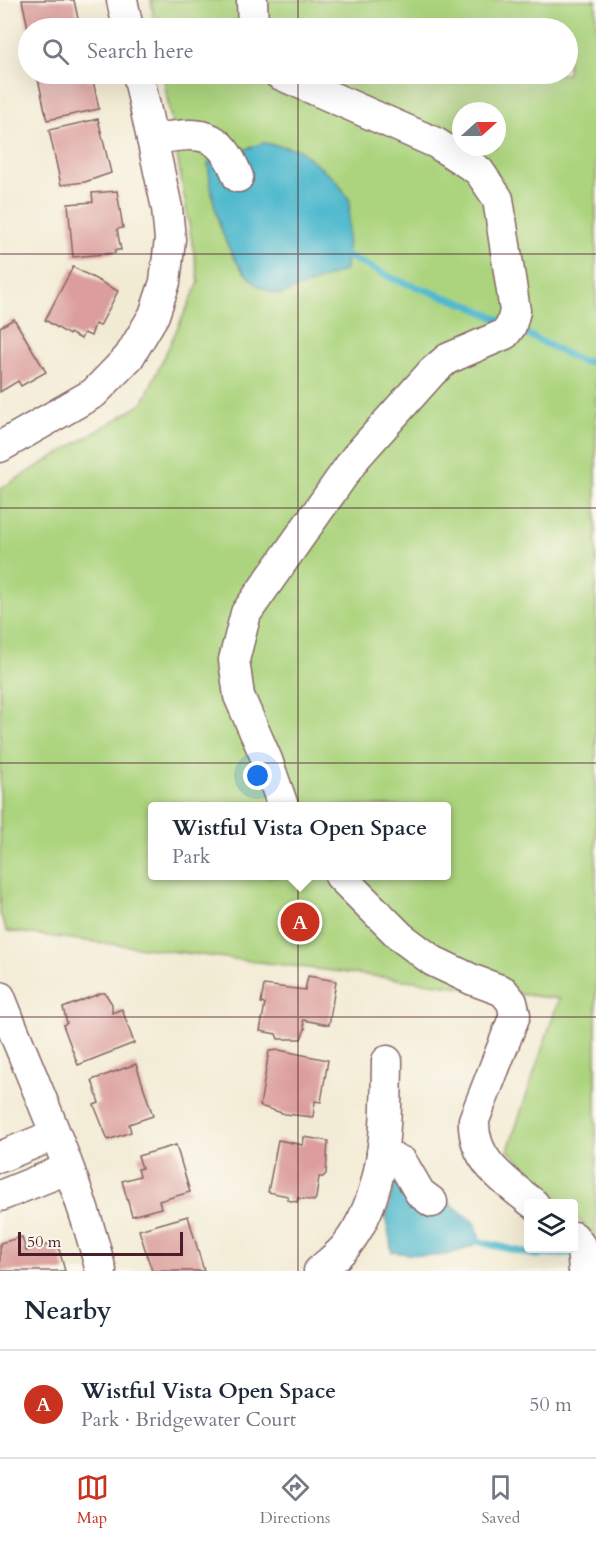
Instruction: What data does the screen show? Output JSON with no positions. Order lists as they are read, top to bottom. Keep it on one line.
{"scale_bar":"50 m","north":"right","page":{"search":"Search here","popup":["Wistful Vista Open Space","Park"],"pins":"A","scale":"50 m","heading":"Nearby","list":[{"mark":"A","name":"Wistful Vista Open Space","note":"Park · Bridgewater Court","value":"50 m"}],"nav":["Map","Directions","Saved"]}}
